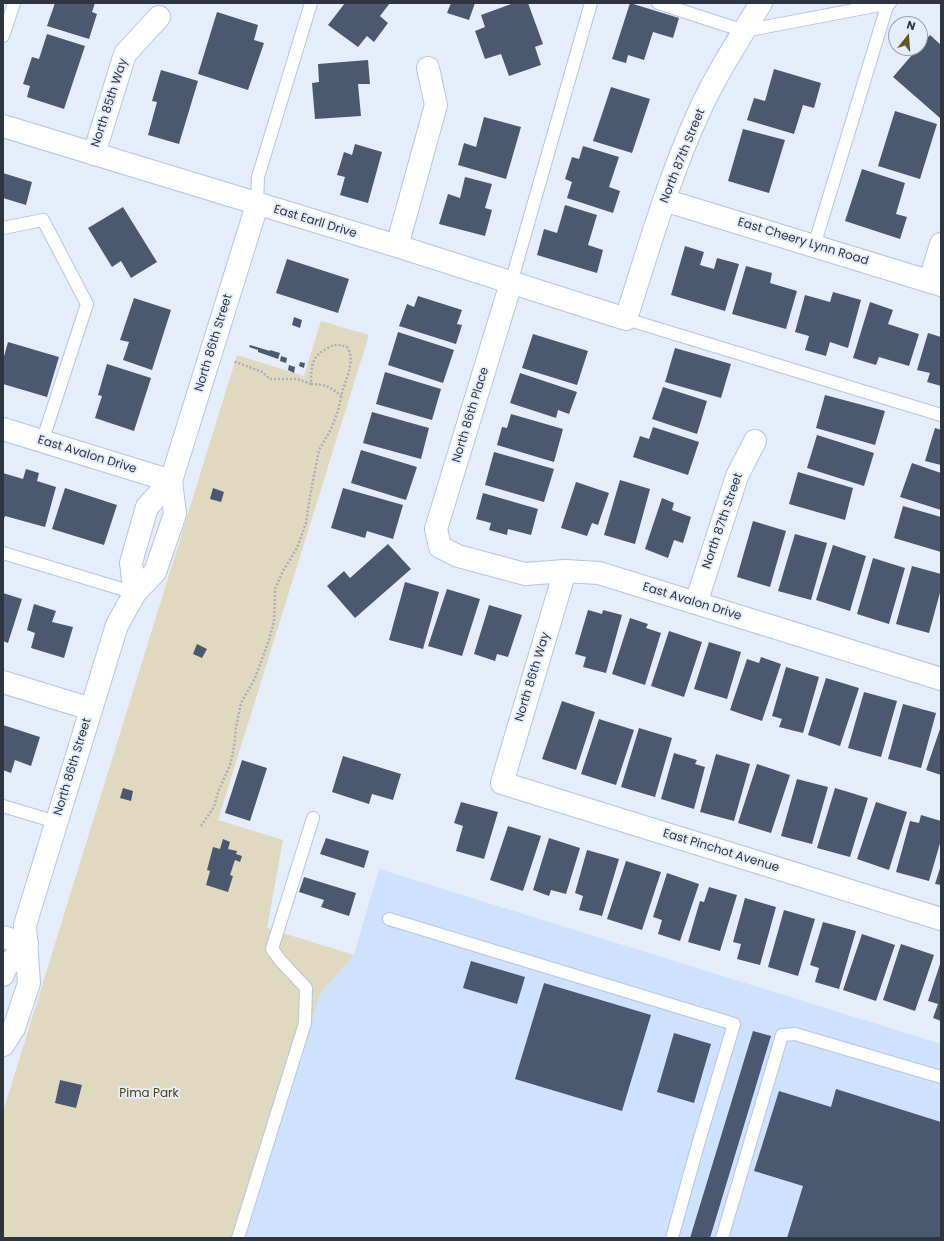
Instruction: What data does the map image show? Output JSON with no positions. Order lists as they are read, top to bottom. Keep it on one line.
{"streets":{"street":["North 85th Way","North 87th Street","East Earll Drive","East Cheery Lynn Road","North 86th Street","North 86th Place","East Avalon Drive","North 86th Way","East Pinchot Avenue"]},"crossings":[["North 85th Way","East Earll Drive"],["North 87th Street","East Earll Drive"],["North 87th Street","East Cheery Lynn Road"],["North 87th Street","East Avalon Drive"],["East Earll Drive","North 86th Street"],["East Earll Drive","North 86th Place"],["North 86th Street","East Avalon Drive"],["North 86th Place","East Avalon Drive"],["East Avalon Drive","North 86th Way"],["North 86th Way","East Pinchot Avenue"]],"parks":["Pima Park"],"north":"top"}
